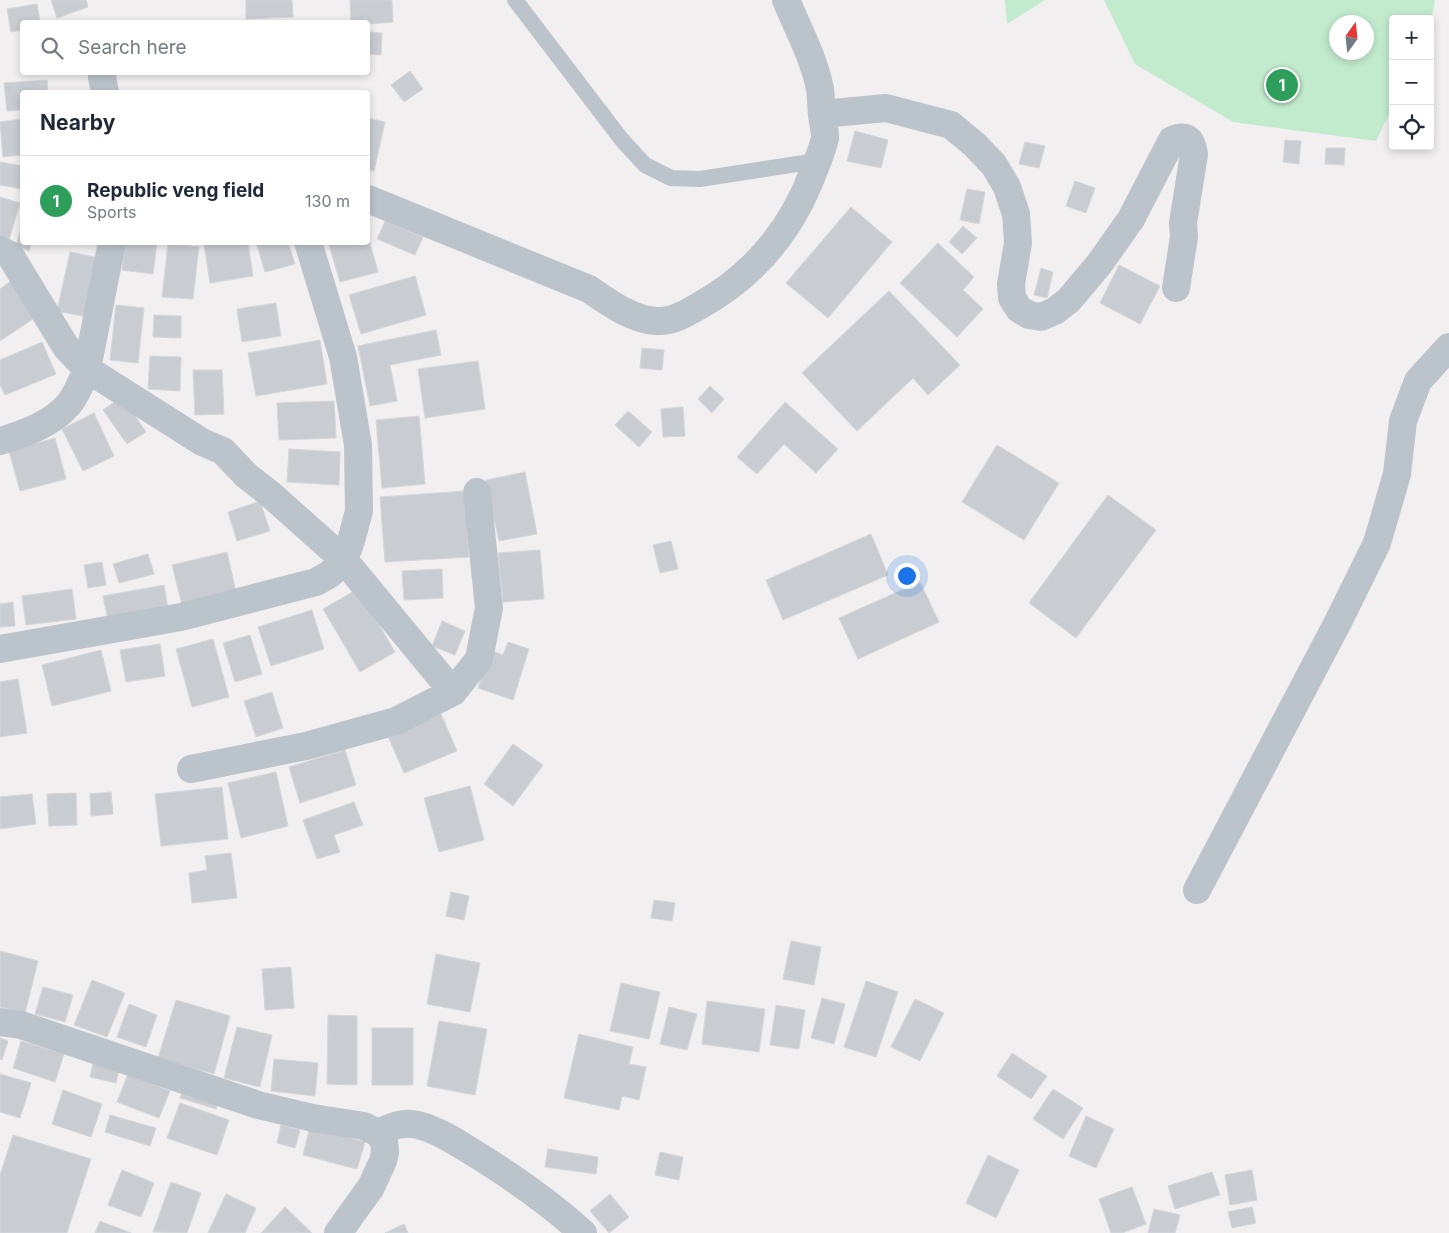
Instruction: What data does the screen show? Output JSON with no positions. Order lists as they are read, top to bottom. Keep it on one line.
{"north":"top","page":{"map_buttons":["+","−"],"search":"Search here","pins":"1","heading":"Nearby","list":[{"mark":"1","name":"Republic veng field","note":"Sports","value":"130 m"}]}}
